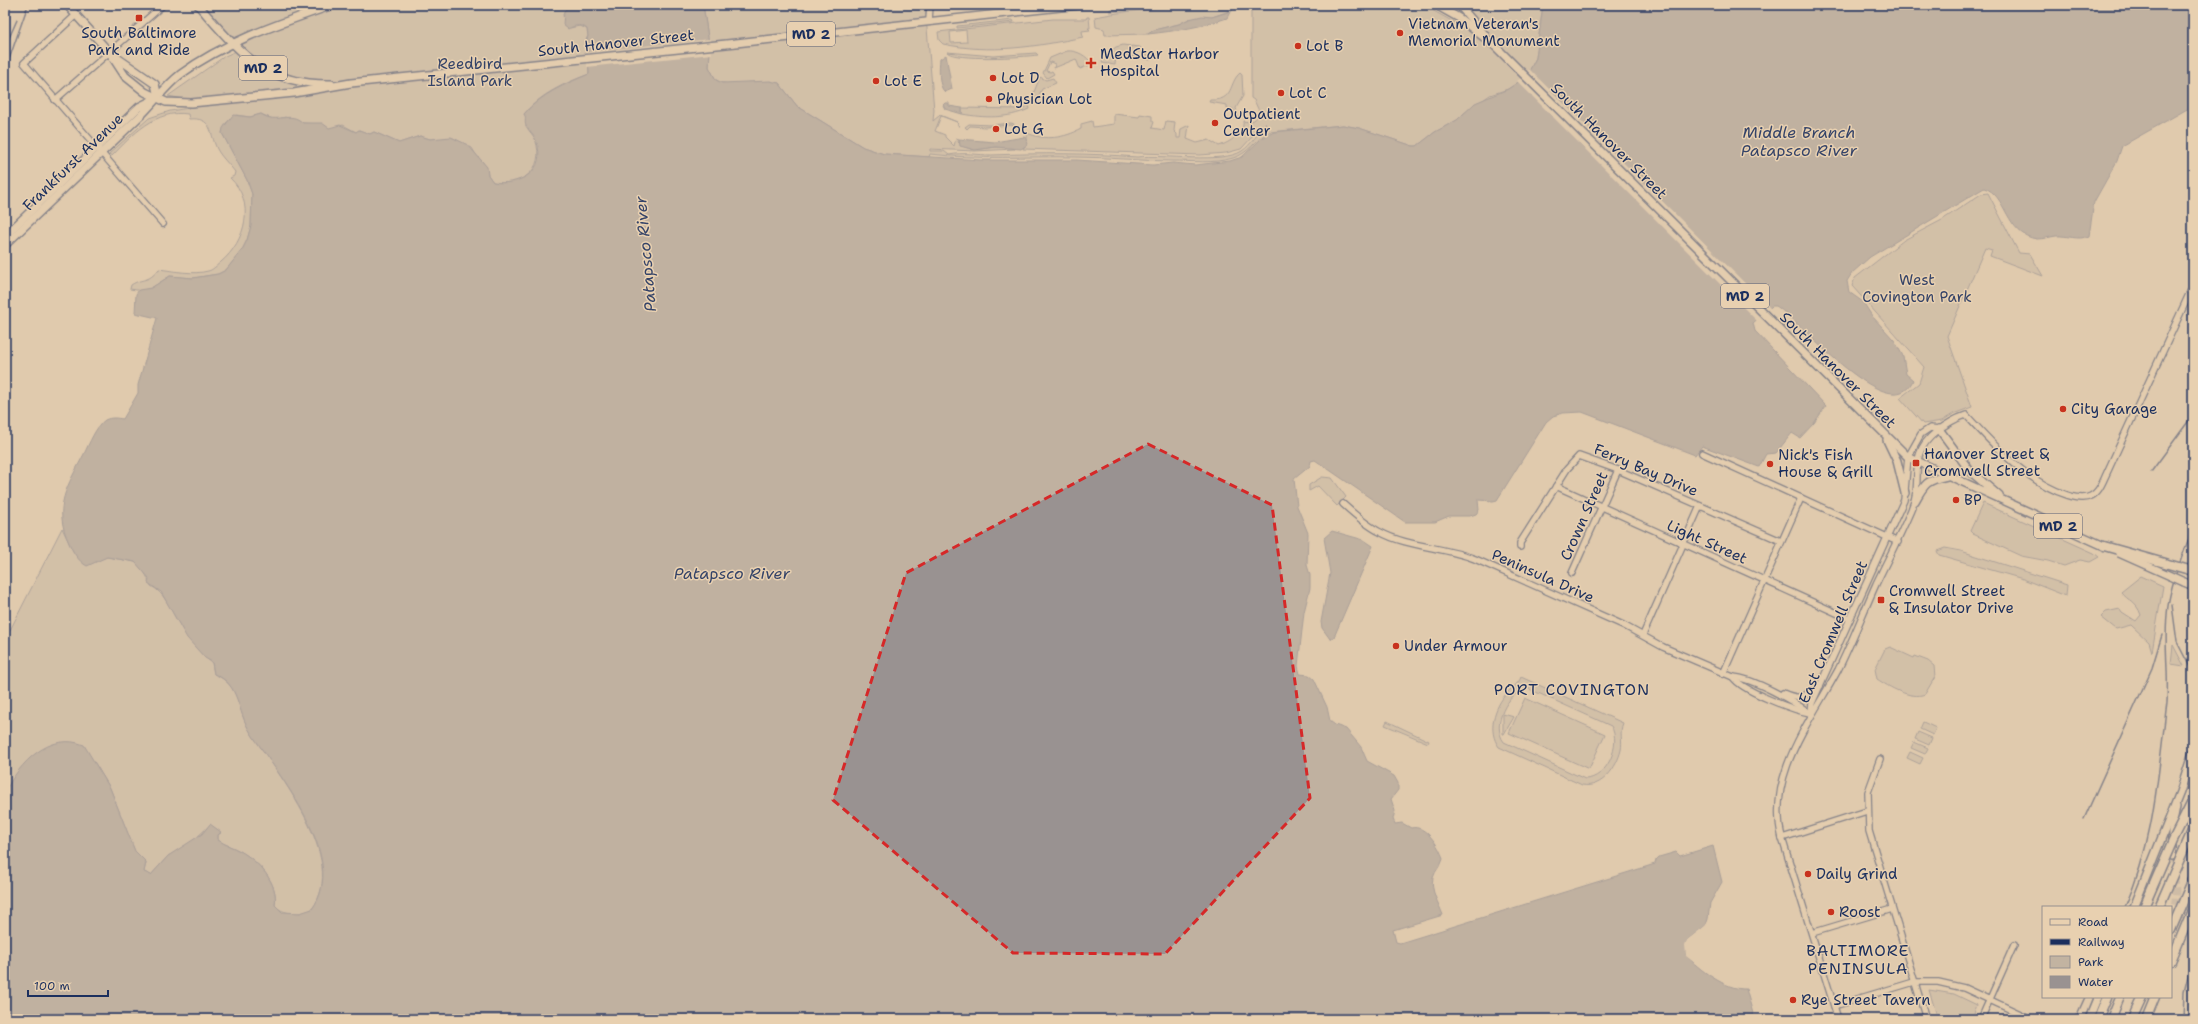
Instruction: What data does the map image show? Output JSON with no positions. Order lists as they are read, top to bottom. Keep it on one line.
{"streets":{"main road":["MD 2","South Hanover Street","Frankfurst Avenue"],"street":["Ferry Bay Drive","Crown Street","Light Street","Peninsula Drive","East Cromwell Street"]},"crossings":[["MD 2","South Hanover Street"],["MD 2","Frankfurst Avenue"],["South Hanover Street","Frankfurst Avenue"],["South Hanover Street","East Cromwell Street"],["Ferry Bay Drive","Crown Street"],["Ferry Bay Drive","Light Street"],["Crown Street","Light Street"],["Light Street","East Cromwell Street"],["Peninsula Drive","East Cromwell Street"]],"districts":["PORT COVINGTON","BALTIMORE PENINSULA"],"water":["Middle Branch Patapsco River","Patapsco River"],"parks":["Reedbird Island Park","West Covington Park"],"places":{"transit":["South Baltimore Park and Ride","Hanover Street & Cromwell Street","Cromwell Street & Insulator Drive"],"other":["Vietnam Veteran's Memorial Monument","Lot B","Lot D","Lot E","Lot C","Physician Lot","Outpatient Center","Lot G","City Garage","Nick's Fish House & Grill","BP","Under Armour","Daily Grind","Roost","Rye Street Tavern"],"health":["MedStar Harbor Hospital"]},"legend":["Road","Railway","Park","Water"],"scale_bar":"100 m"}
